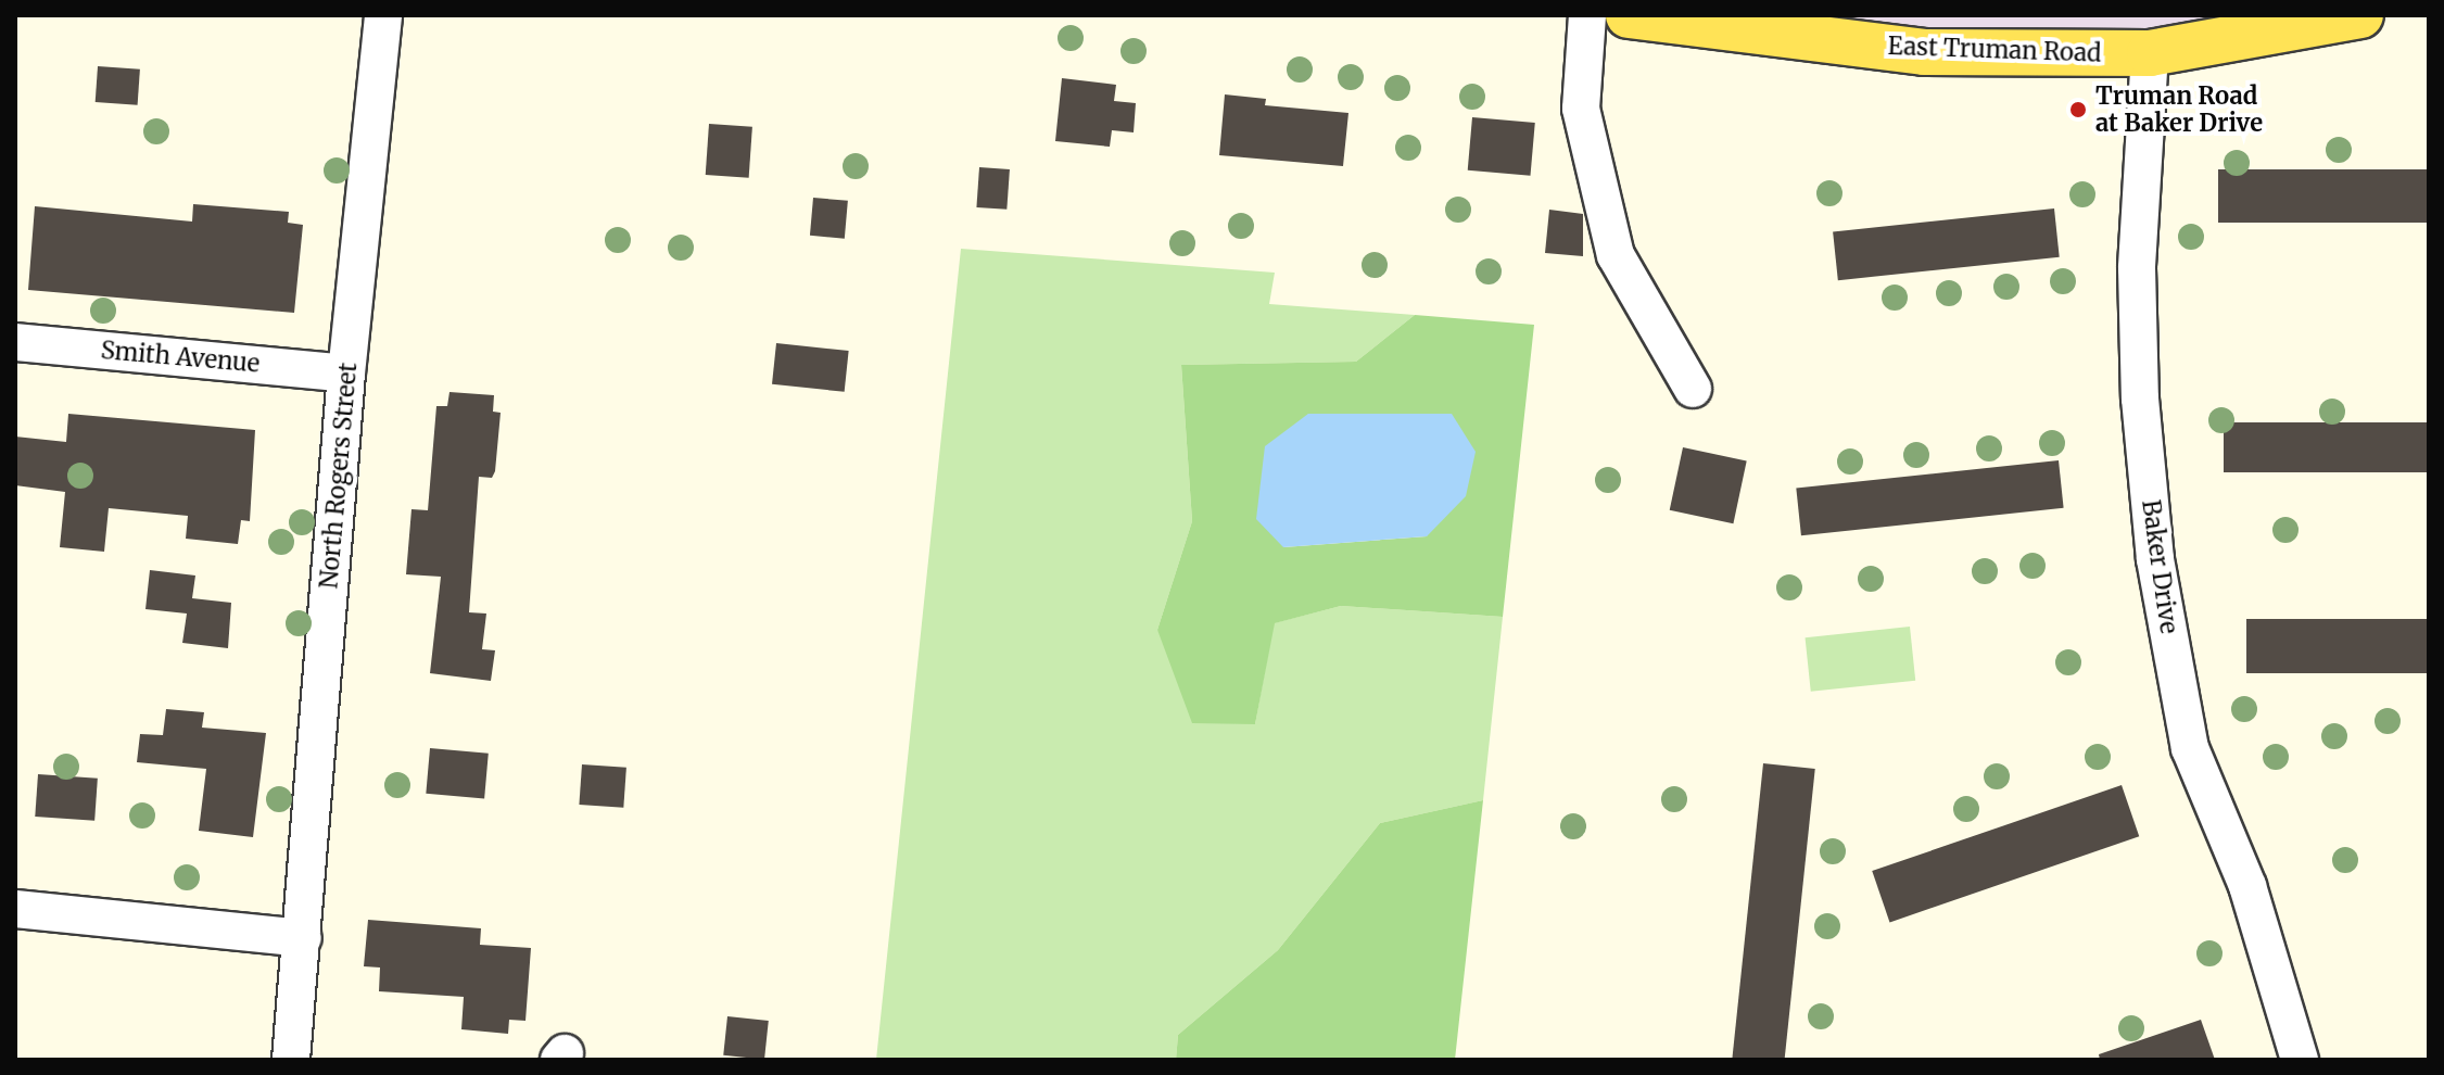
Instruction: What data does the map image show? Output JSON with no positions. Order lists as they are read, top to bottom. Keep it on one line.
{"streets":{"main road":["East Truman Road"],"street":["Smith Avenue","North Rogers Street","Baker Drive"]},"crossings":[["East Truman Road","Baker Drive"],["Smith Avenue","North Rogers Street"]],"places":["Truman Road at Baker Drive"]}
